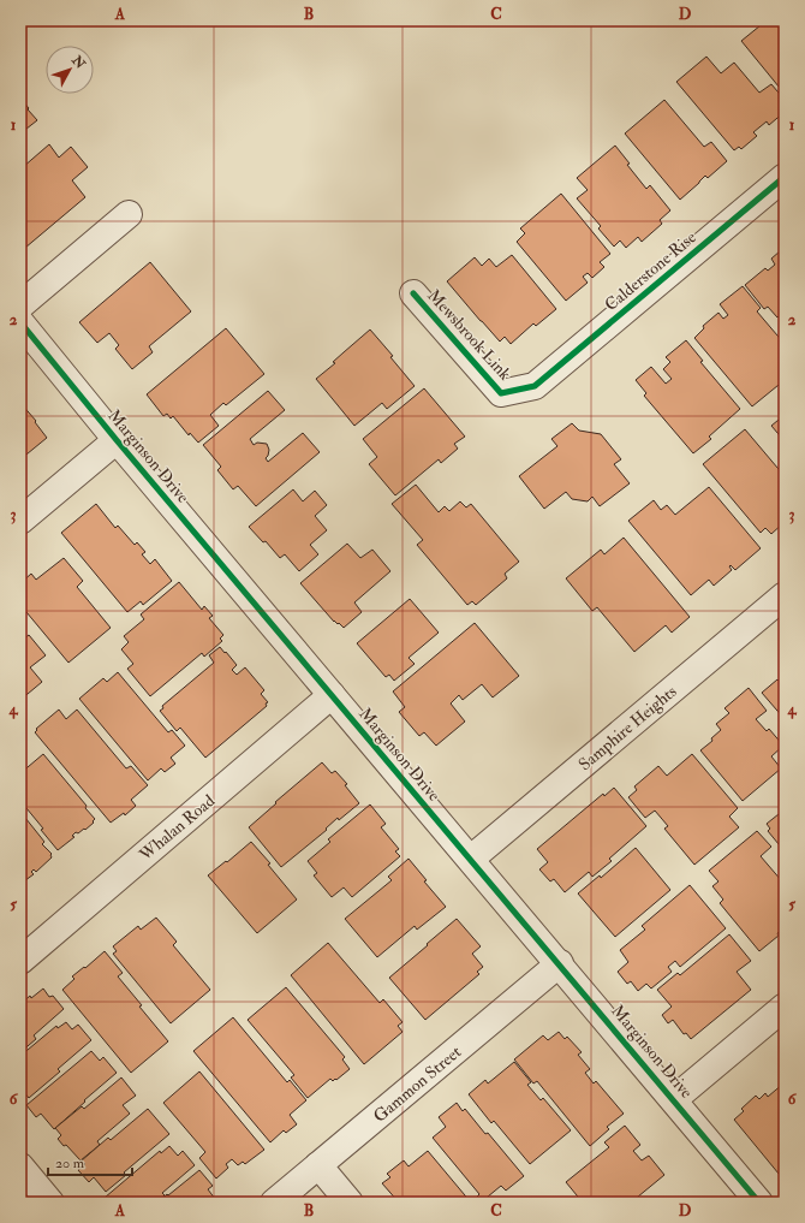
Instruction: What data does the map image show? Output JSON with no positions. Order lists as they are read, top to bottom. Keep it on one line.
{"streets":{"street":["Calderstone Rise","Mewsbrook Link","Marginson Drive","Samphire Heights","Whalan Road","Gammon Street"]},"crossings":[["Calderstone Rise","Mewsbrook Link"],["Marginson Drive","Samphire Heights"],["Marginson Drive","Whalan Road"],["Marginson Drive","Gammon Street"]],"scale_bar":"20 m","north":"top right","grid":{"columns":["A","B","C","D"],"rows":["1","2","3","4","5","6"]}}
